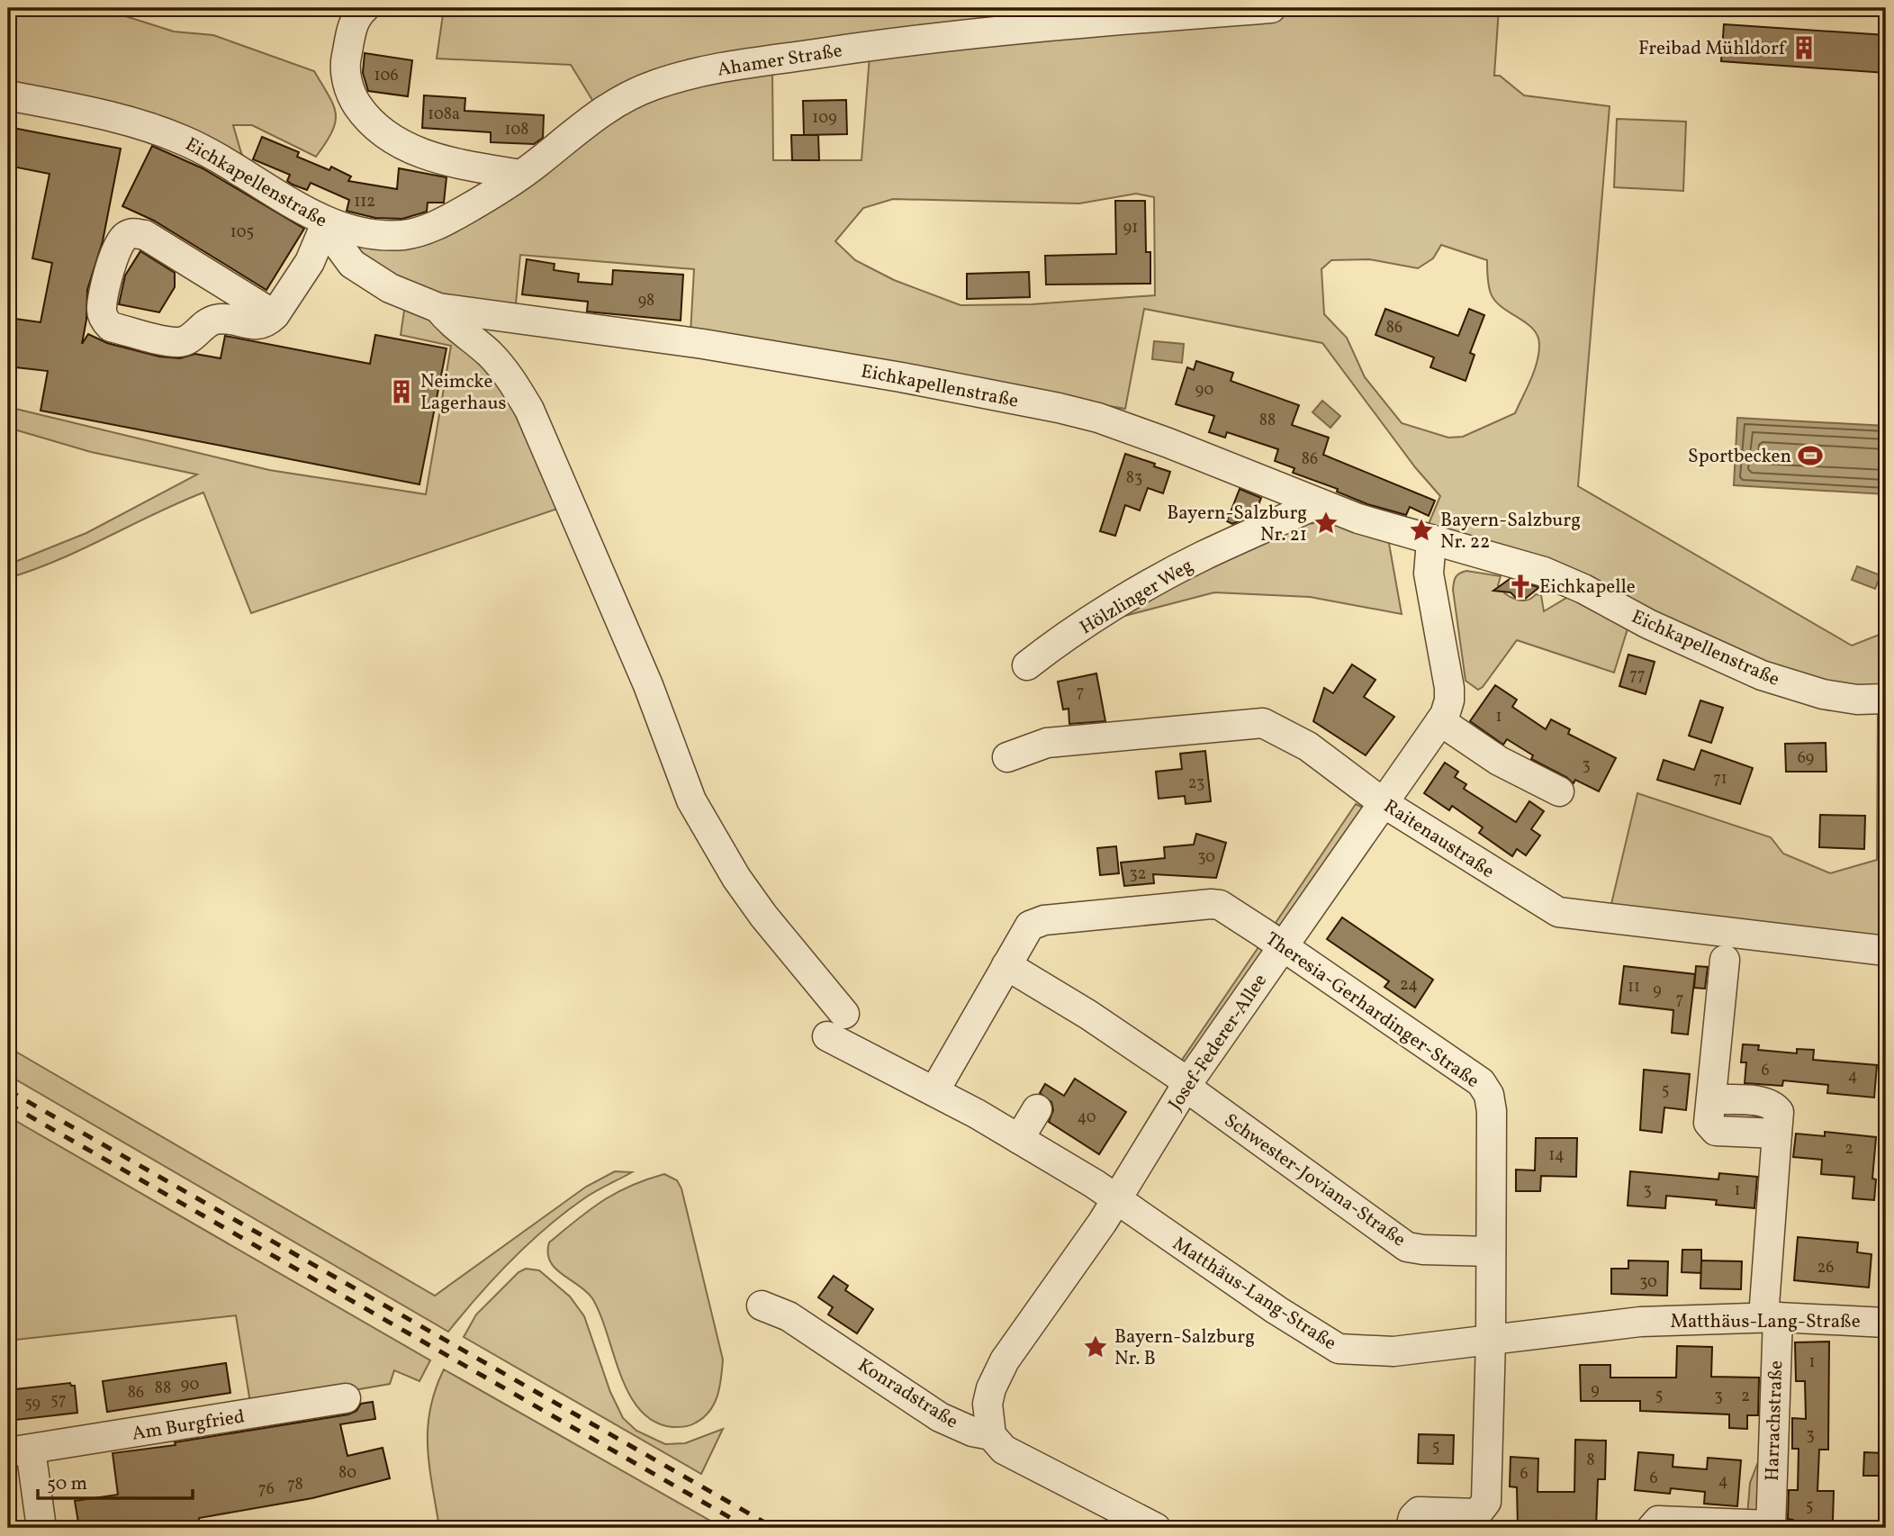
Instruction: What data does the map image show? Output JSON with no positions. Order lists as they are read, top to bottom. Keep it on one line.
{"streets":{"street":["Ahamer Straße","Eichkapellenstraße","Hölzlinger Weg","Raitenaustraße","Theresia-Gerhardinger-Straße","Josef-Federer-Allee","Schwester-Joviana-Straße","Matthäus-Lang-Straße","Konradstraße","Harrachstraße","Am Burgfried"]},"crossings":[["Ahamer Straße","Eichkapellenstraße"],["Eichkapellenstraße","Hölzlinger Weg"],["Eichkapellenstraße","Josef-Federer-Allee"],["Eichkapellenstraße","Matthäus-Lang-Straße"],["Raitenaustraße","Josef-Federer-Allee"],["Theresia-Gerhardinger-Straße","Josef-Federer-Allee"],["Theresia-Gerhardinger-Straße","Schwester-Joviana-Straße"],["Theresia-Gerhardinger-Straße","Matthäus-Lang-Straße"],["Josef-Federer-Allee","Schwester-Joviana-Straße"],["Josef-Federer-Allee","Matthäus-Lang-Straße"],["Josef-Federer-Allee","Konradstraße"],["Matthäus-Lang-Straße","Harrachstraße"]],"places":{"building":["Freibad Mühldorf","Neimcke Lagerhaus"],"sports":["Sportbecken"],"place":["Bayern-Salzburg Nr. 21","Bayern-Salzburg Nr. 22","Bayern-Salzburg Nr. B"],"church":["Eichkapelle"]},"house_numbers":["106","108a","109","108","112","91","105","98","86","90","88","86","83","77","7","1","69","3","71","23","30","32","24","11","9","7","6","4","5","40","2","14","3","1","26","30","1","90","88","9","86","5","3","2","57","59","3","5","8","80","6","6","4","78","76","5"],"scale_bar":"50 m"}
